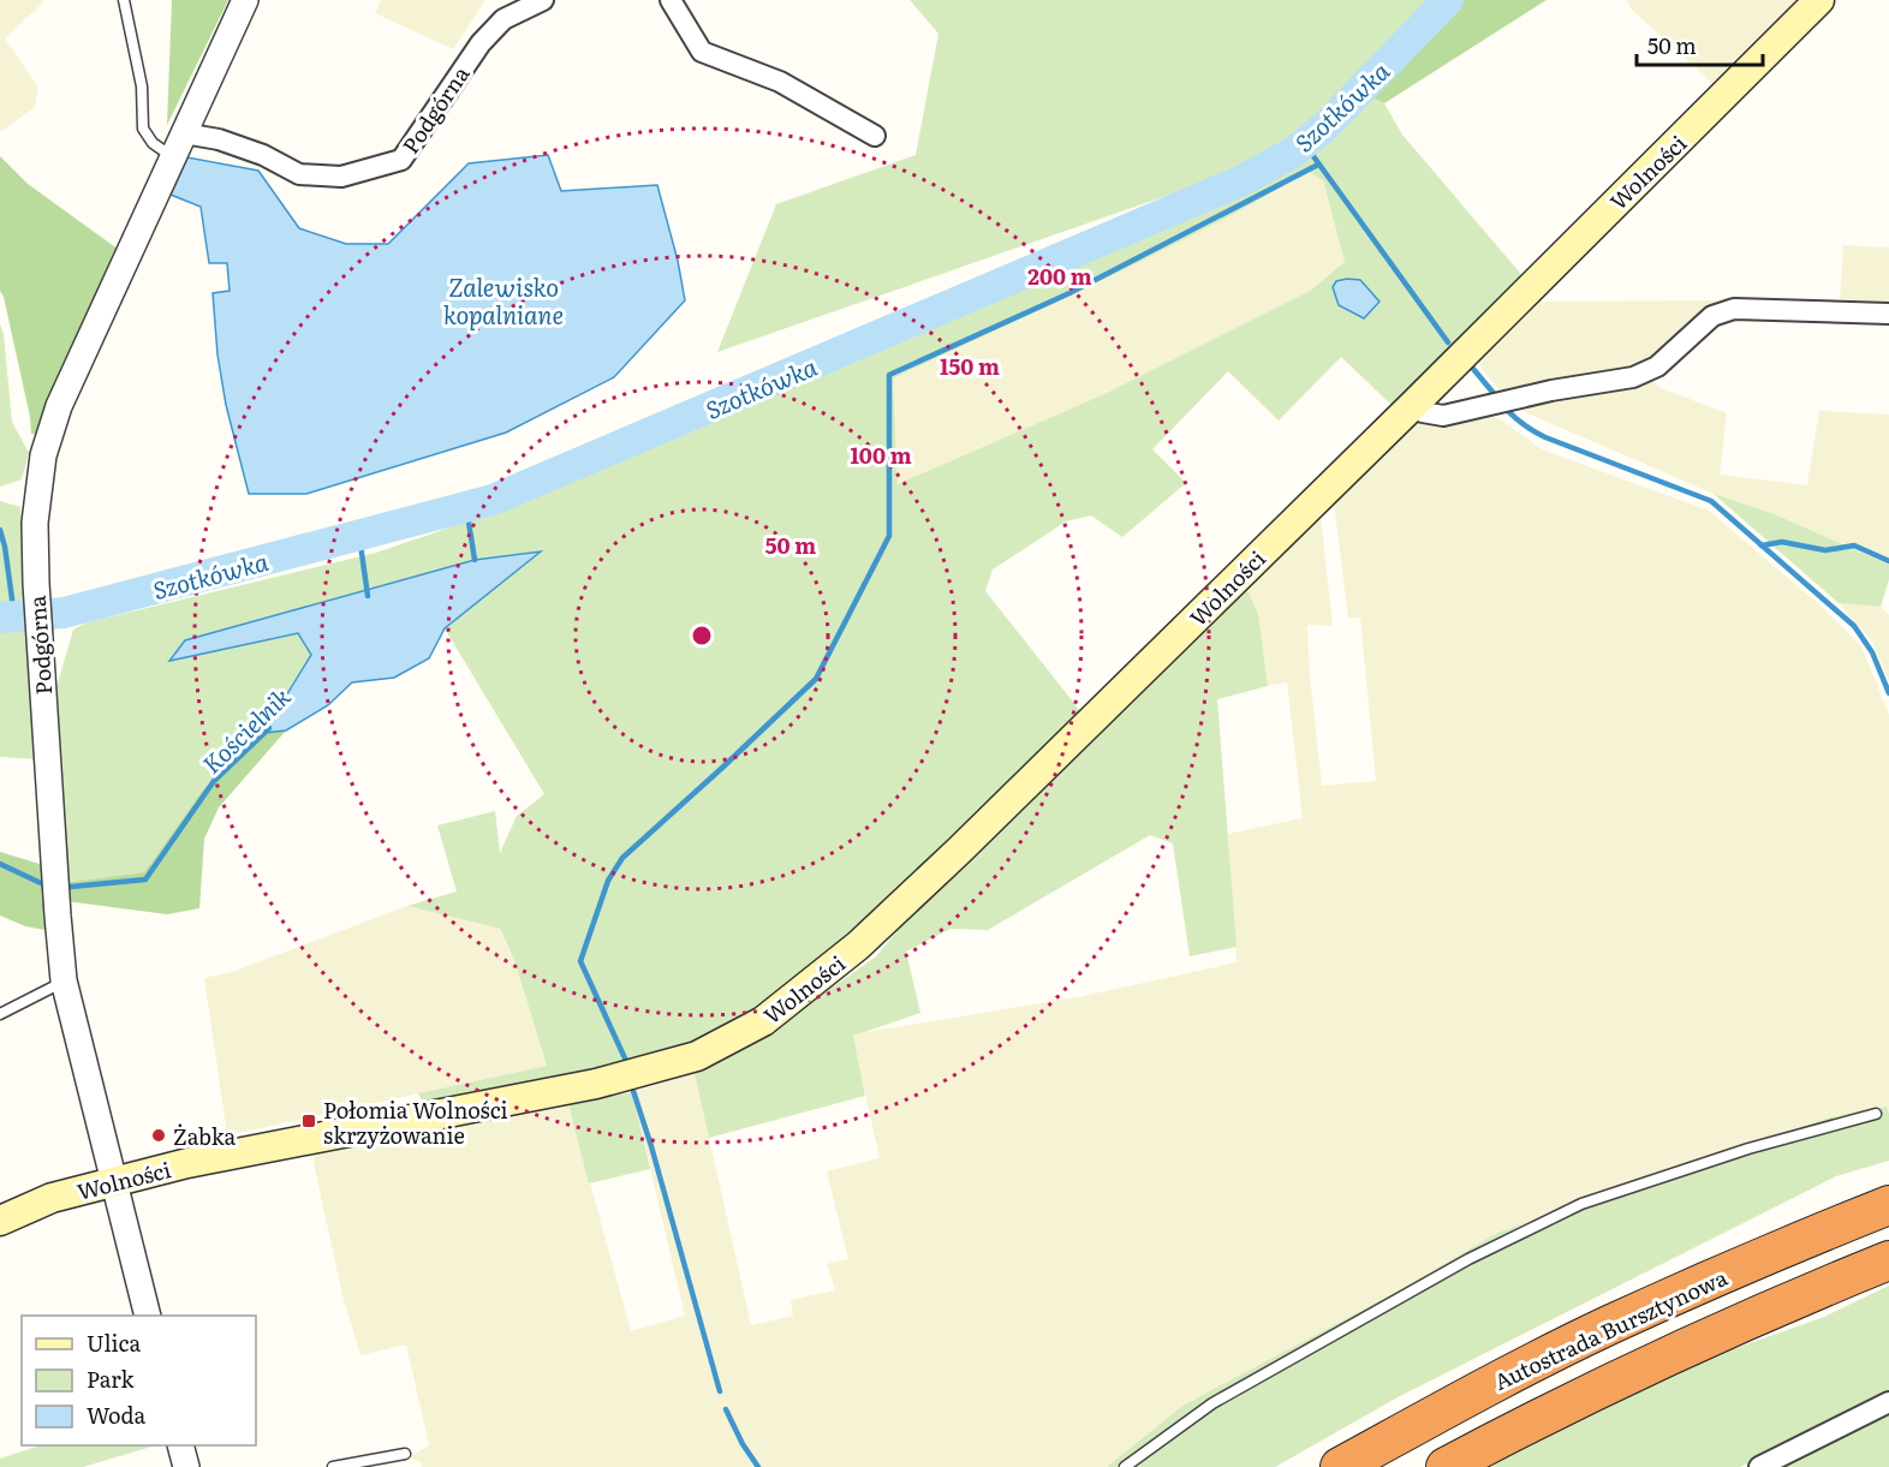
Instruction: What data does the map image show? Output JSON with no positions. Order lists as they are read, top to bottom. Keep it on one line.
{"streets":{"highway":["Autostrada Bursztynowa"],"main road":["Wolności"],"street":["Podgórna"]},"crossings":[["Podgórna","Wolności"]],"water":["Szotkówka","Zalewisko kopalniane","Kościelnik"],"places":{"transit":["Połomia Wolności skrzyżowanie"],"other":["Żabka"]},"legend":["Ulica","Park","Woda"],"scale_bar":"50 m","rings":["200 m","150 m","100 m","50 m"]}
